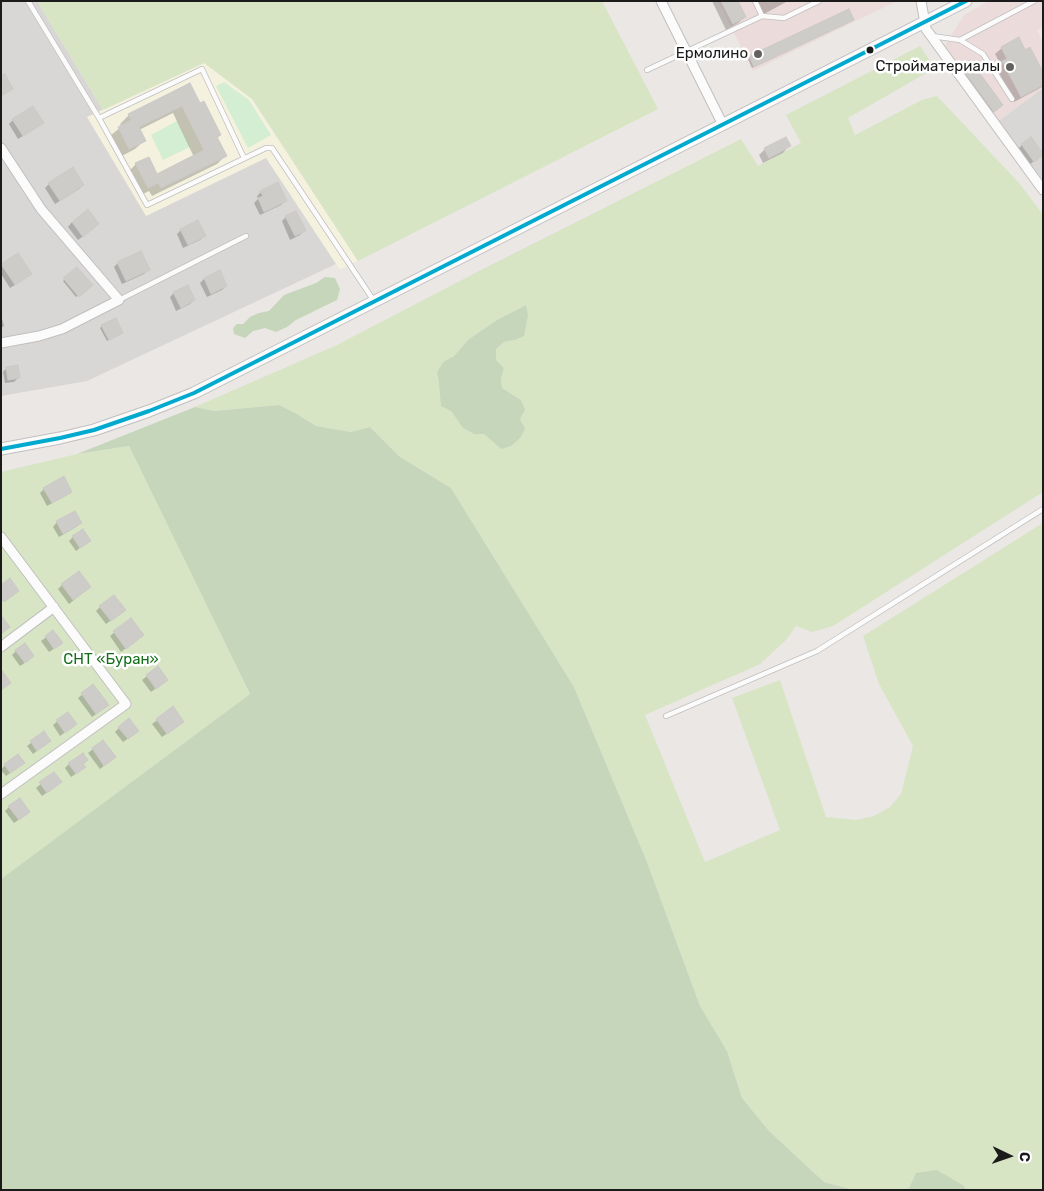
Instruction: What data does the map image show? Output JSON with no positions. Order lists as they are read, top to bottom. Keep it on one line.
{"parks":["СНТ «Буран»"],"places":["Ермолино","Стройматериалы"],"north":"right"}
